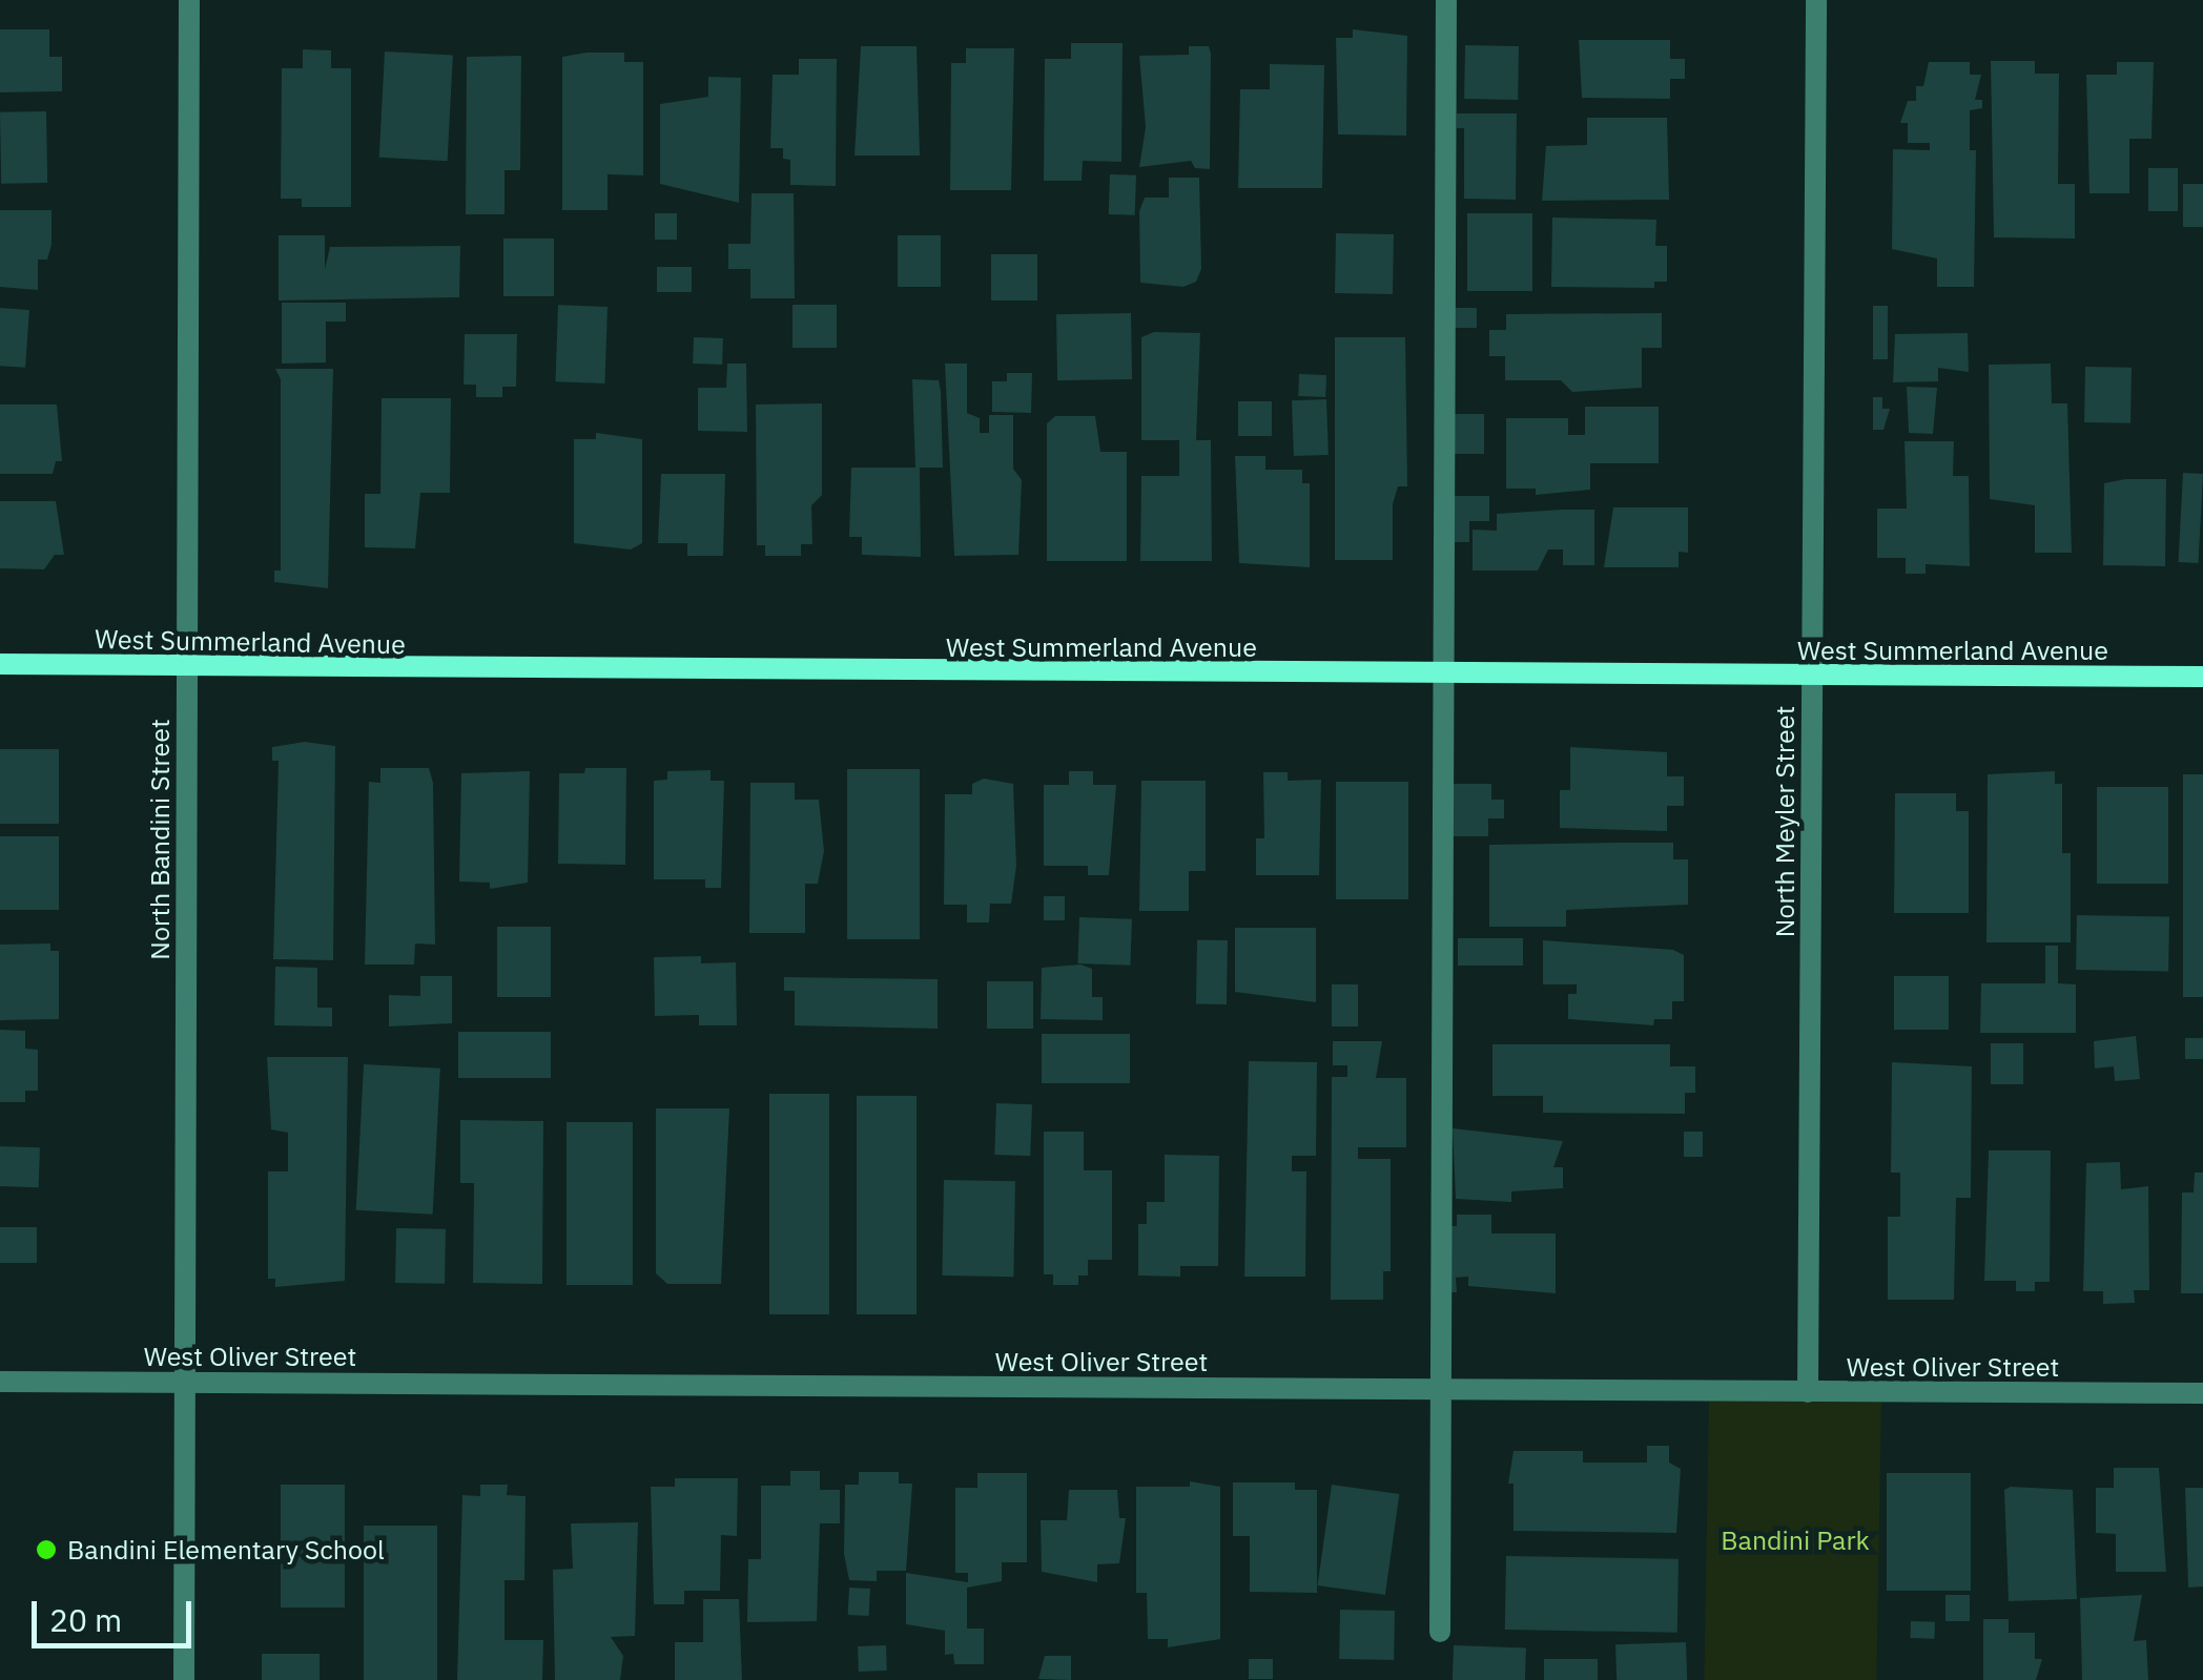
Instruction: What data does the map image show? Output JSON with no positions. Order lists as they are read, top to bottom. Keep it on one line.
{"streets":{"main road":["West Summerland Avenue"],"street":["North Meyler Street","North Bandini Street","West Oliver Street"]},"crossings":[["West Summerland Avenue","North Meyler Street"],["West Summerland Avenue","North Bandini Street"],["North Meyler Street","West Oliver Street"],["North Bandini Street","West Oliver Street"]],"parks":["Bandini Park"],"places":["Bandini Elementary School"],"scale_bar":"20 m"}
